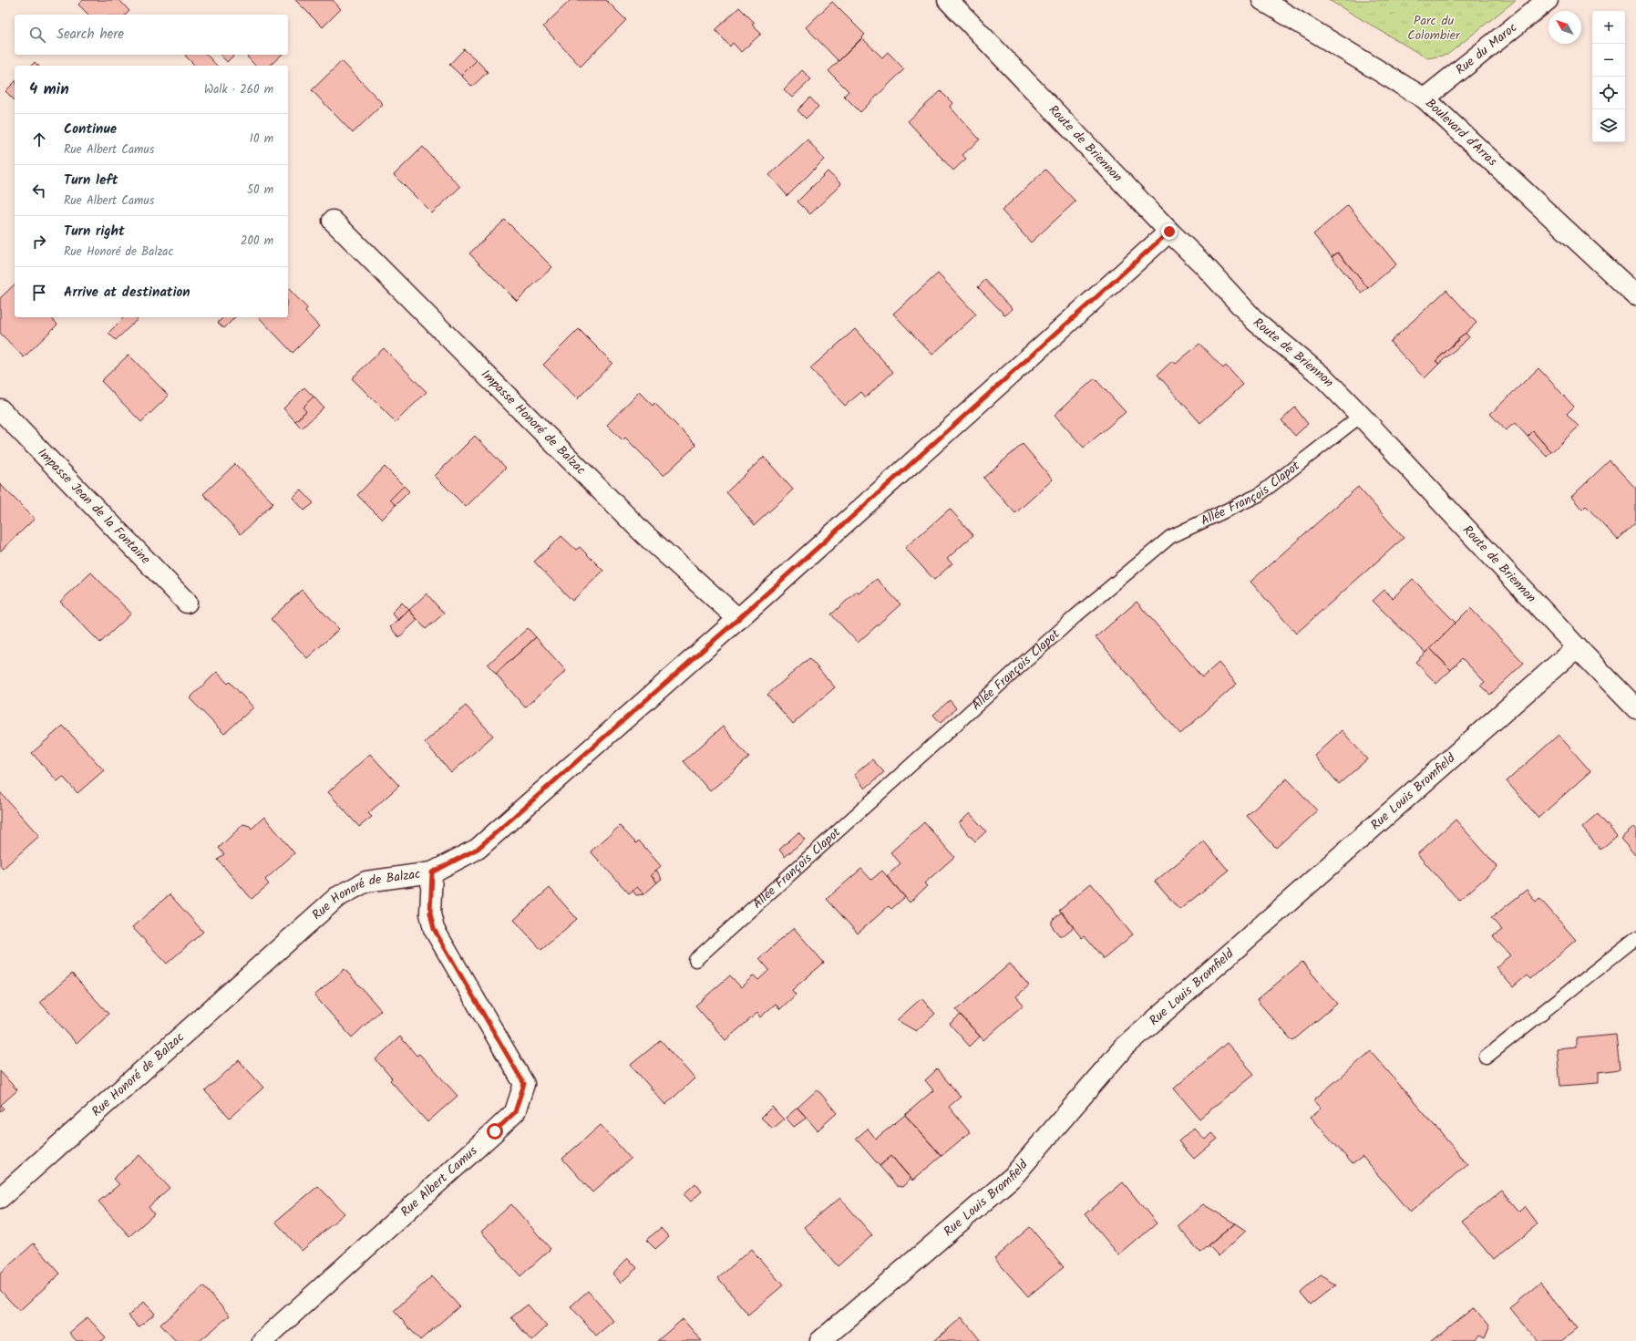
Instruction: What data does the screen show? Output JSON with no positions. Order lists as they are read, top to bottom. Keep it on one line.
{"streets":{"street":["Rue du Maroc","Boulevard d'Arras","Route de Briennon","Impasse Honoré de Balzac","Impasse Jean de la Fontaine","Rue Louis Bromfield","Rue Honoré de Balzac","Rue Albert Camus"],"lane":["Allée François Clapot"]},"crossings":[["Rue du Maroc","Boulevard d'Arras"],["Route de Briennon","Allée François Clapot"],["Route de Briennon","Rue Louis Bromfield"],["Route de Briennon","Rue Honoré de Balzac"],["Impasse Honoré de Balzac","Rue Honoré de Balzac"],["Rue Honoré de Balzac","Rue Albert Camus"]],"parks":["Parc du Colombier"],"north":"top left","page":{"map_buttons":["+","−"],"search":"Search here","heading":["4 min","Walk · 260 m"],"list":[["Continue","Rue Albert Camus","10 m"],["Turn left","Rue Albert Camus","50 m"],["Turn right","Rue Honoré de Balzac","200 m"],"Arrive at destination"]}}
